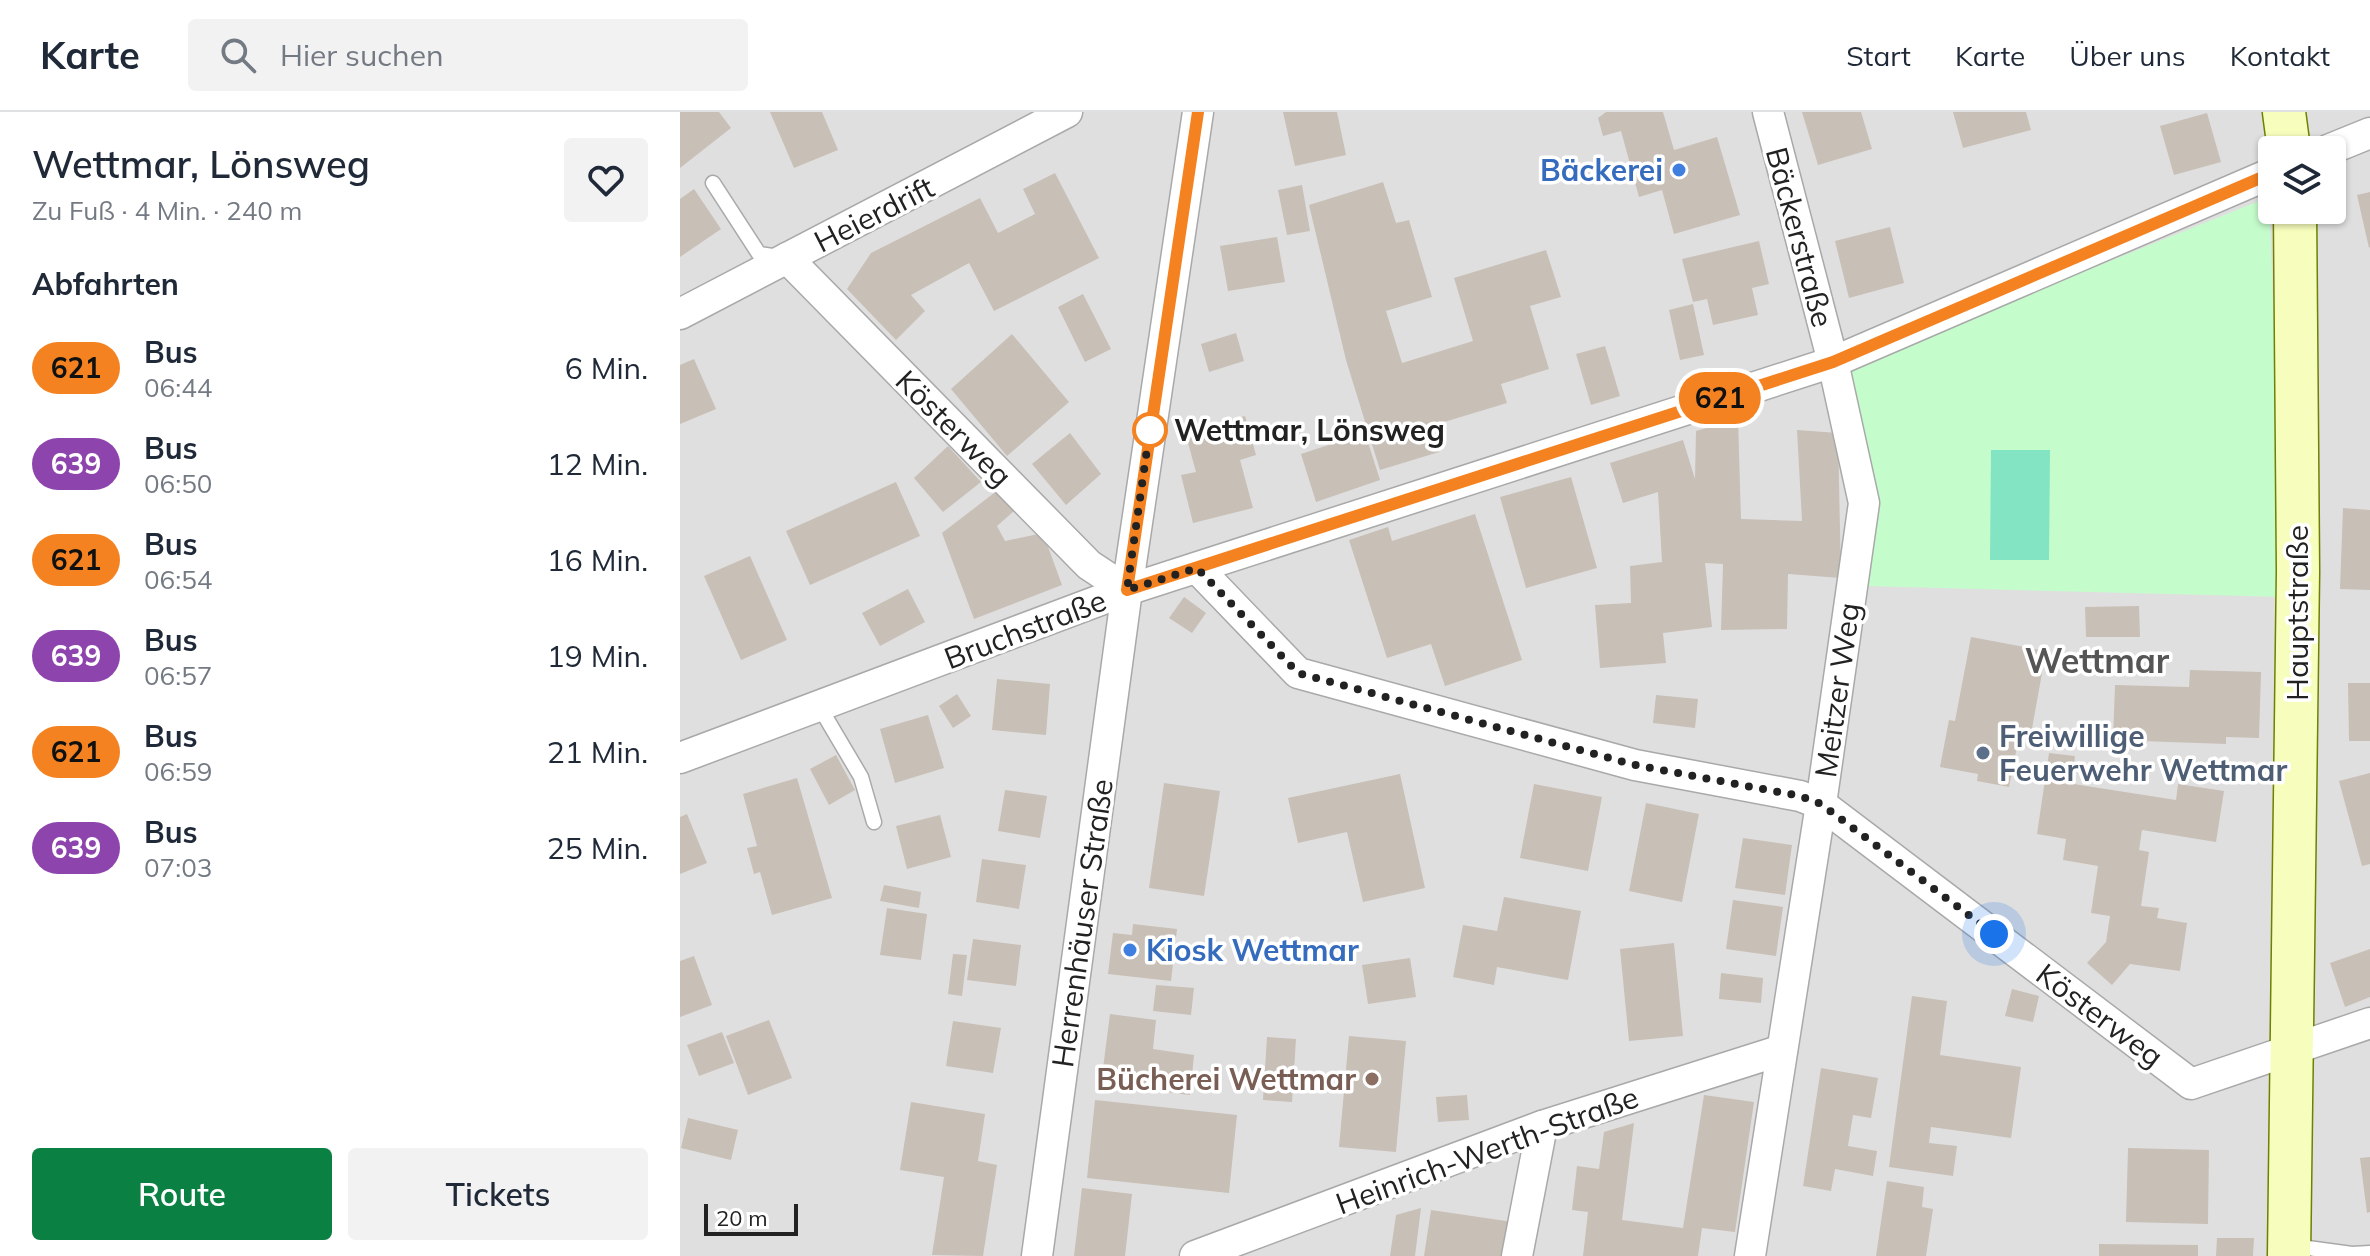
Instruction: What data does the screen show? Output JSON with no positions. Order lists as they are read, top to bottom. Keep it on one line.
{"streets":{"street":["Heierdrift","Bäckerstraße","Kösterweg","Hauptstraße","Bruchstraße","Meitzer Weg","Herrenhäuser Straße","Heinrich-Werth-Straße"]},"crossings":[["Heierdrift","Kösterweg"],["Bäckerstraße","Bruchstraße"],["Bäckerstraße","Meitzer Weg"],["Kösterweg","Hauptstraße"],["Kösterweg","Bruchstraße"],["Kösterweg","Meitzer Weg"],["Kösterweg","Herrenhäuser Straße"],["Bruchstraße","Meitzer Weg"],["Bruchstraße","Herrenhäuser Straße"],["Meitzer Weg","Heinrich-Werth-Straße"]],"districts":["Wettmar"],"places":["Bäckerei","Wettmar, Lönsweg","Freiwillige Feuerwehr Wettmar","Kiosk Wettmar","Bücherei Wettmar"],"lines":["bus line 621"],"scale_bar":"20 m","page":{"header":"Karte","search":"Hier suchen","nav":["Start","Karte","Über uns","Kontakt"],"heading":[["Wettmar, Lönsweg","Zu Fuß · 4 Min. · 240 m"],"Abfahrten"],"on_map":"621","list":[{"mark":"621","name":"Bus","note":"06:44","value":"6 Min."},{"mark":"639","name":"Bus","note":"06:50","value":"12 Min."},{"mark":"621","name":"Bus","note":"06:54","value":"16 Min."},{"mark":"639","name":"Bus","note":"06:57","value":"19 Min."},{"mark":"621","name":"Bus","note":"06:59","value":"21 Min."},{"mark":"639","name":"Bus","note":"07:03","value":"25 Min."}],"buttons":["Route","Tickets"],"scale":"20 m"}}
